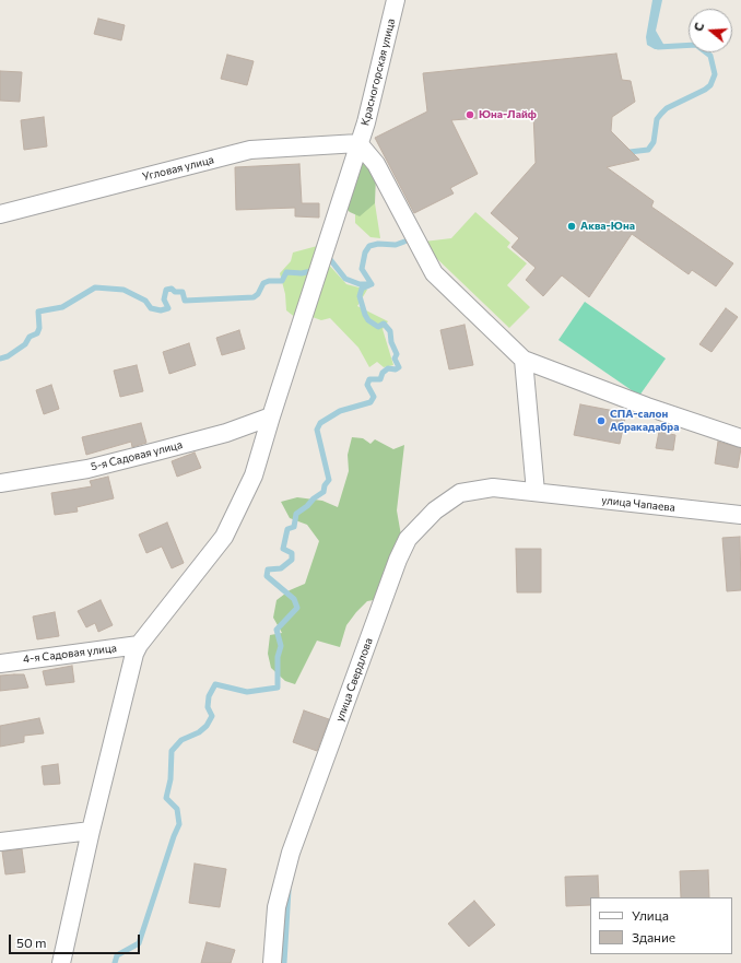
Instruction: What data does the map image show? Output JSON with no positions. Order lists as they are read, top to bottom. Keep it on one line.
{"streets":{"street":["Красногорская улица","Угловая улица","5-я Садовая улица","улица Чапаева","4-я Садовая улица","улица Свердлова"]},"crossings":[["Красногорская улица","Угловая улица"],["Красногорская улица","5-я Садовая улица"],["Красногорская улица","4-я Садовая улица"],["улица Чапаева","улица Свердлова"]],"places":["Юна-Лайф","Аква-Юна","СПА-салон Абракадабра"],"legend":["Улица","Здание"],"scale_bar":"50 m","north":"left"}
